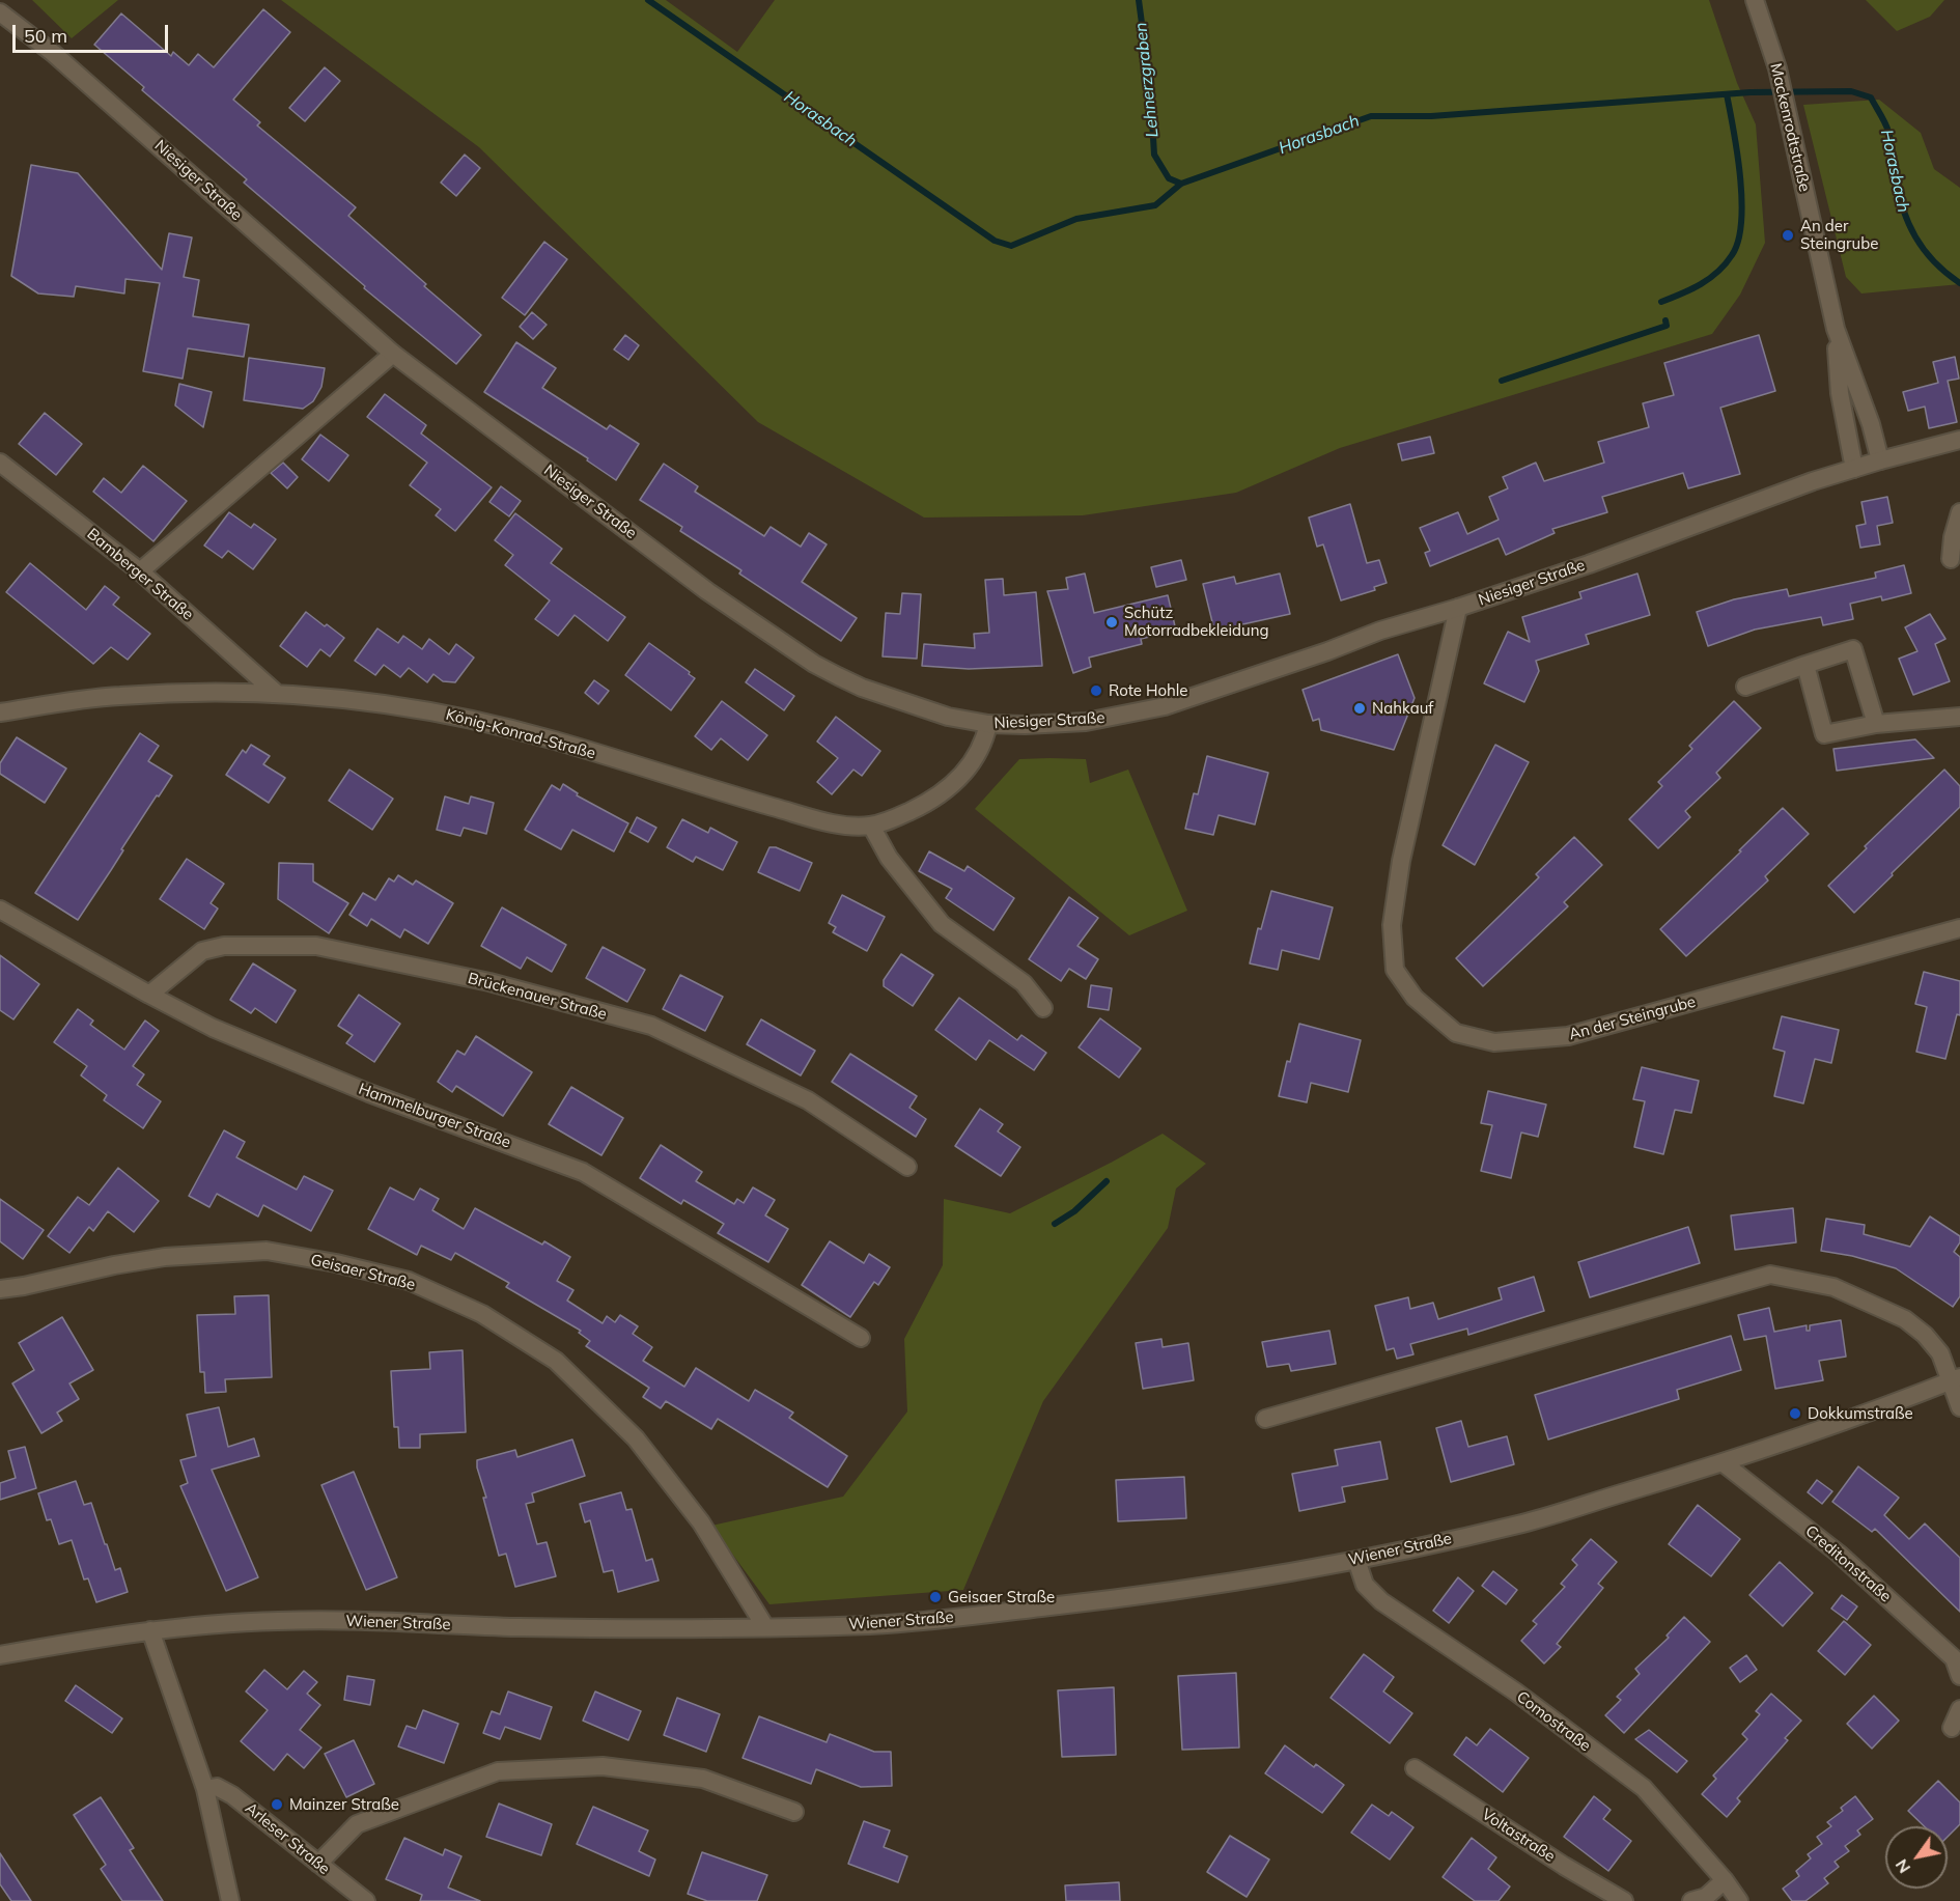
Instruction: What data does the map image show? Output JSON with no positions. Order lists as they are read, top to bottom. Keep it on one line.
{"streets":{"street":["Mackenrodtstraße","Niesiger Straße","Bamberger Straße","König-Konrad-Straße","Brückenauer Straße","An der Steingrube","Hammelburger Straße","Geisaer Straße","Wiener Straße","Creditonstraße","Comostraße","Voltastraße","Arleser Straße"]},"crossings":[["Mackenrodtstraße","Niesiger Straße"],["Niesiger Straße","König-Konrad-Straße"],["Niesiger Straße","An der Steingrube"],["Bamberger Straße","König-Konrad-Straße"],["Brückenauer Straße","Hammelburger Straße"],["Geisaer Straße","Wiener Straße"],["Wiener Straße","Creditonstraße"],["Wiener Straße","Comostraße"]],"water":["Lehnerzgraben","Horasbach"],"places":["An der Steingrube","Schütz Motorradbekleidung","Rote Hohle","Nahkauf","Dokkumstraße","Geisaer Straße","Mainzer Straße"],"scale_bar":"50 m","north":"bottom left"}
